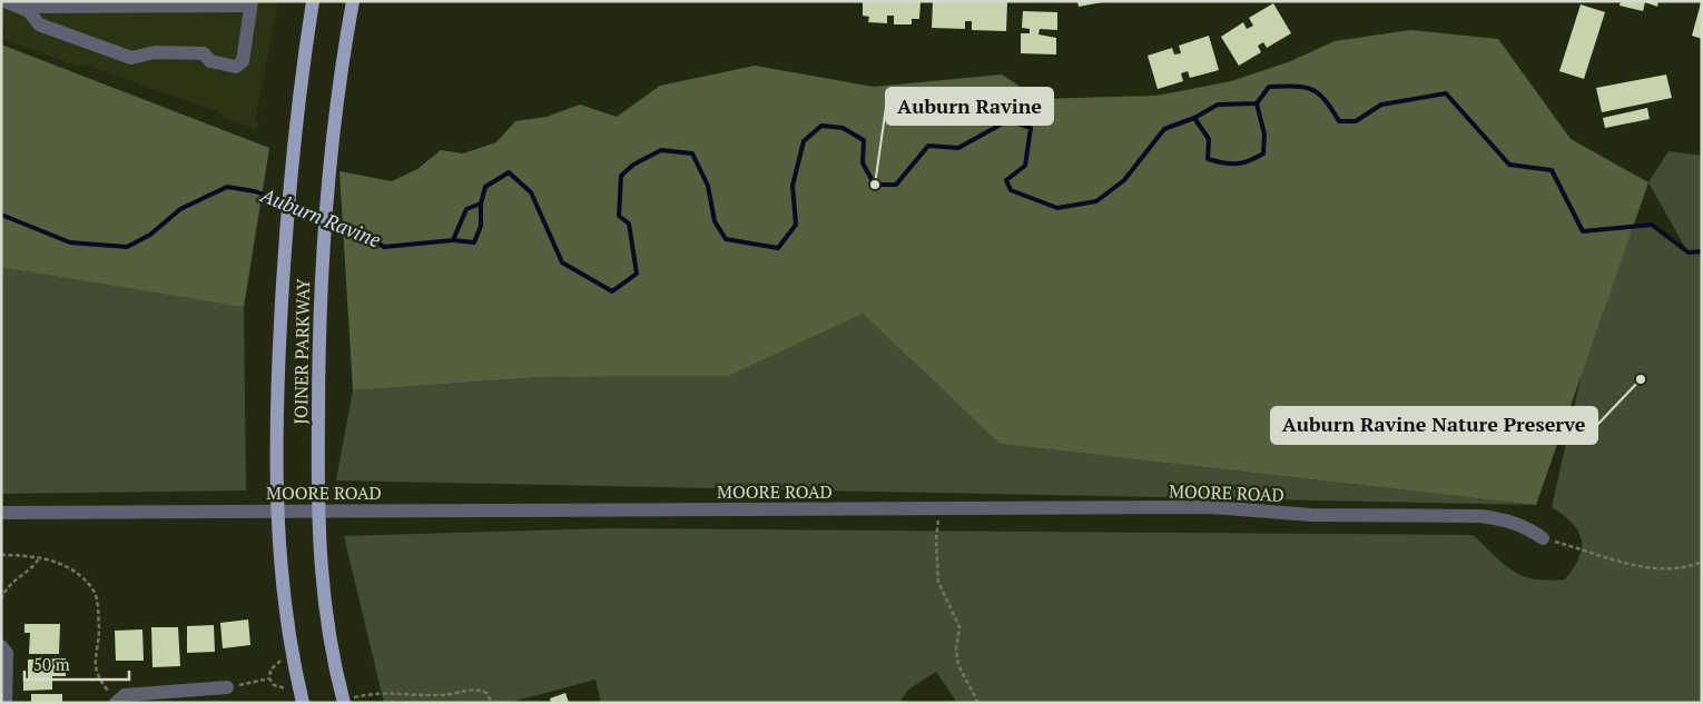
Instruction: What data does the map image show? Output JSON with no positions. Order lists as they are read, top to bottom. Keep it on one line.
{"streets":{"main road":["JOINER PARKWAY"],"street":["MOORE ROAD"]},"crossings":[["JOINER PARKWAY","MOORE ROAD"]],"water":["Auburn Ravine"],"places":["Auburn Ravine","Auburn Ravine Nature Preserve"],"scale_bar":"50 m"}
